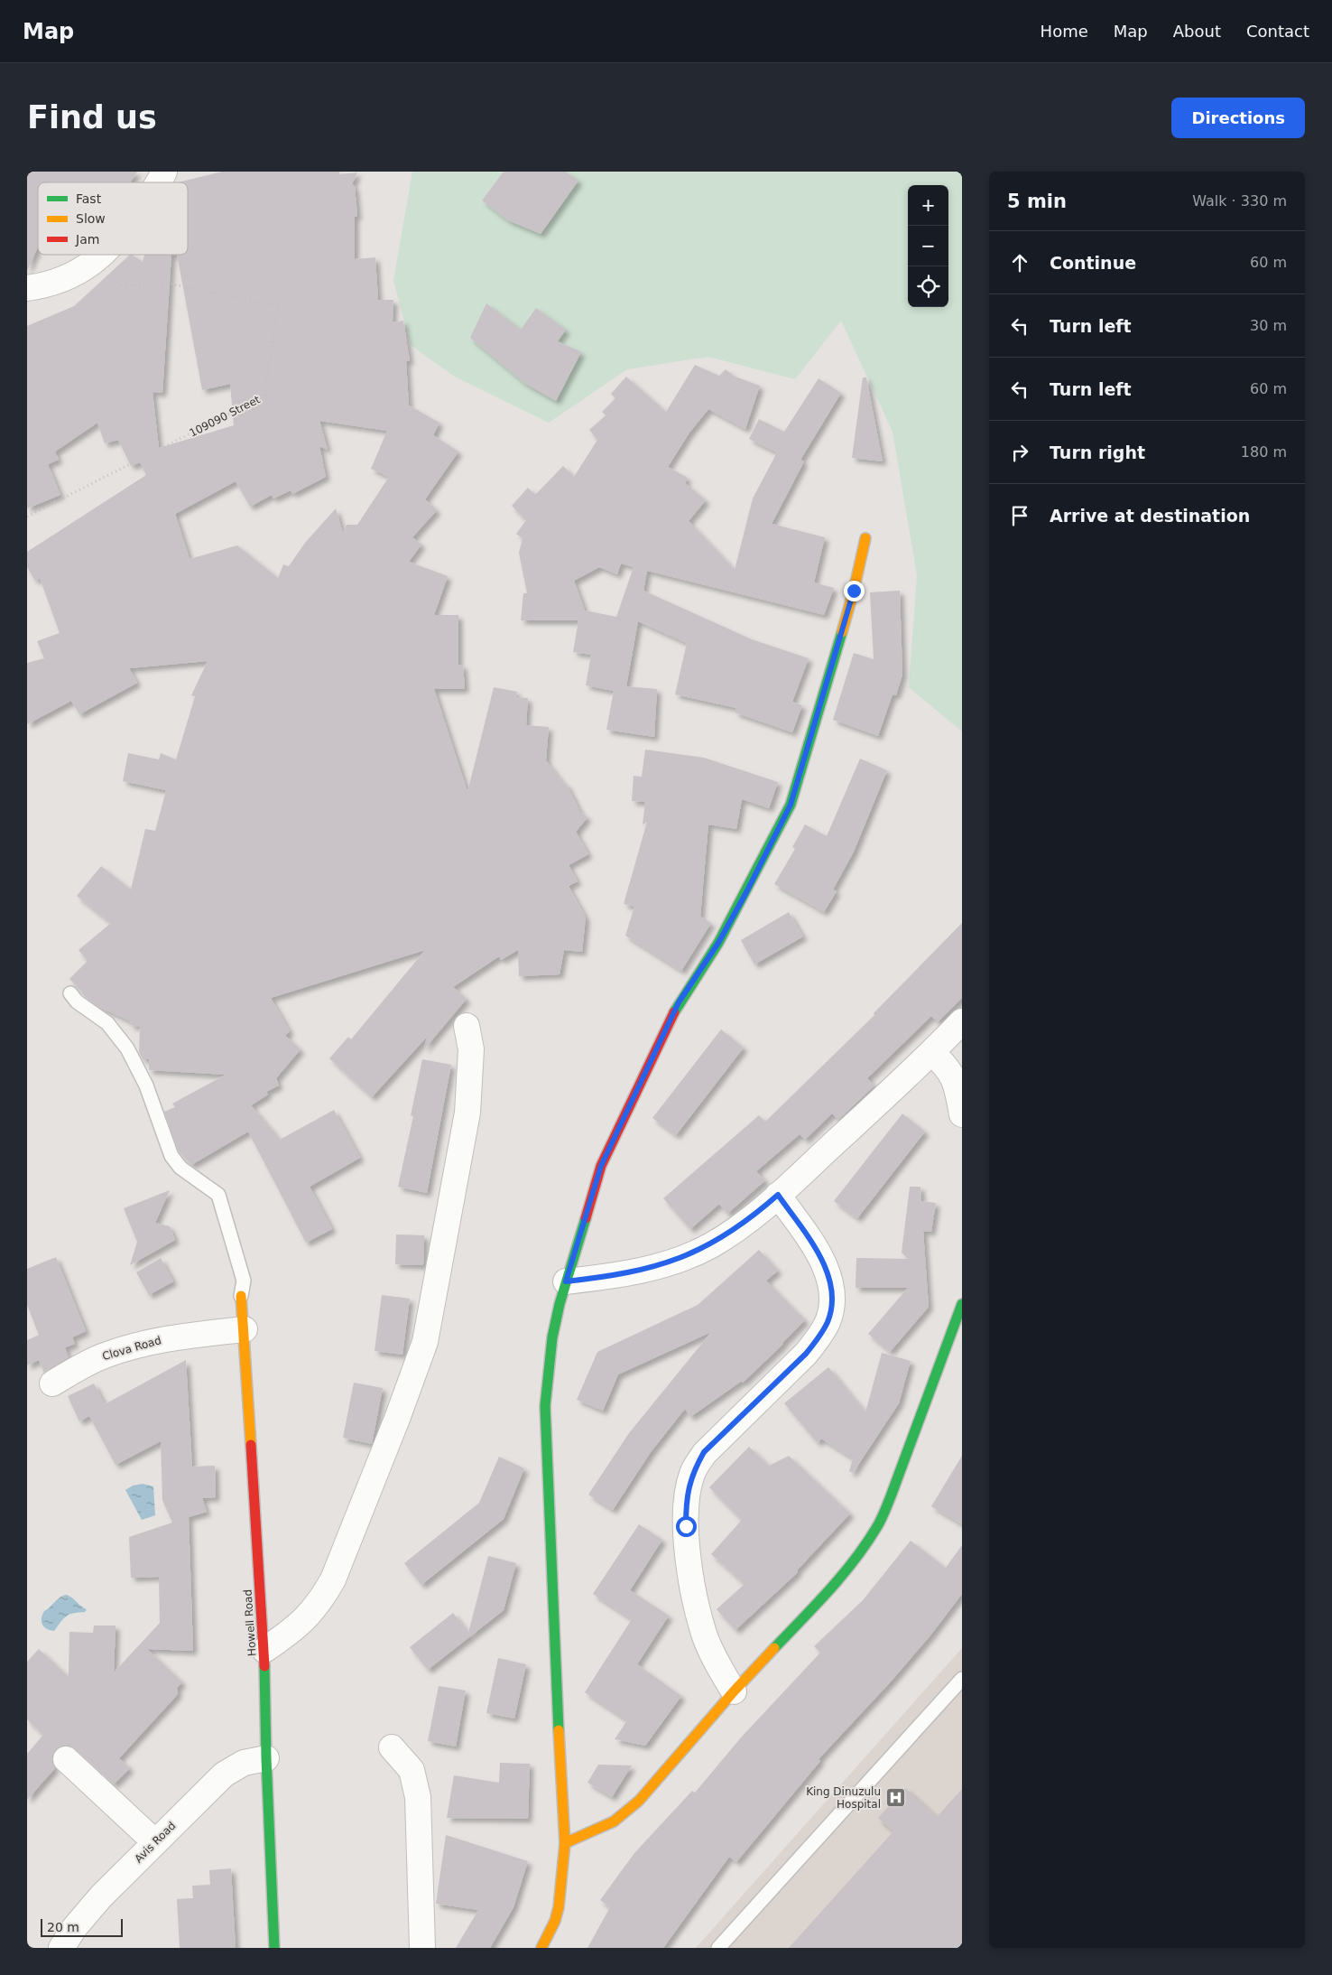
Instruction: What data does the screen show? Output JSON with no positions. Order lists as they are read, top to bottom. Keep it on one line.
{"streets":{"street":["Clova Road","Howell Road","Avis Road"],"path":["109090 Street"]},"crossings":[["Clova Road","Howell Road"],["Howell Road","Avis Road"]],"places":{"hospital":["King Dinuzulu Hospital"]},"legend":["Fast","Slow","Jam"],"scale_bar":"20 m","page":{"header":"Map","nav":["Home","Map","About","Contact"],"buttons":"Directions","title":"Find us","heading":["5 min","Walk · 330 m"],"map_buttons":["+","−"],"list":[["Continue","60 m"],["Turn left","30 m"],["Turn left","60 m"],["Turn right","180 m"],"Arrive at destination"],"scale":"20 m"}}
